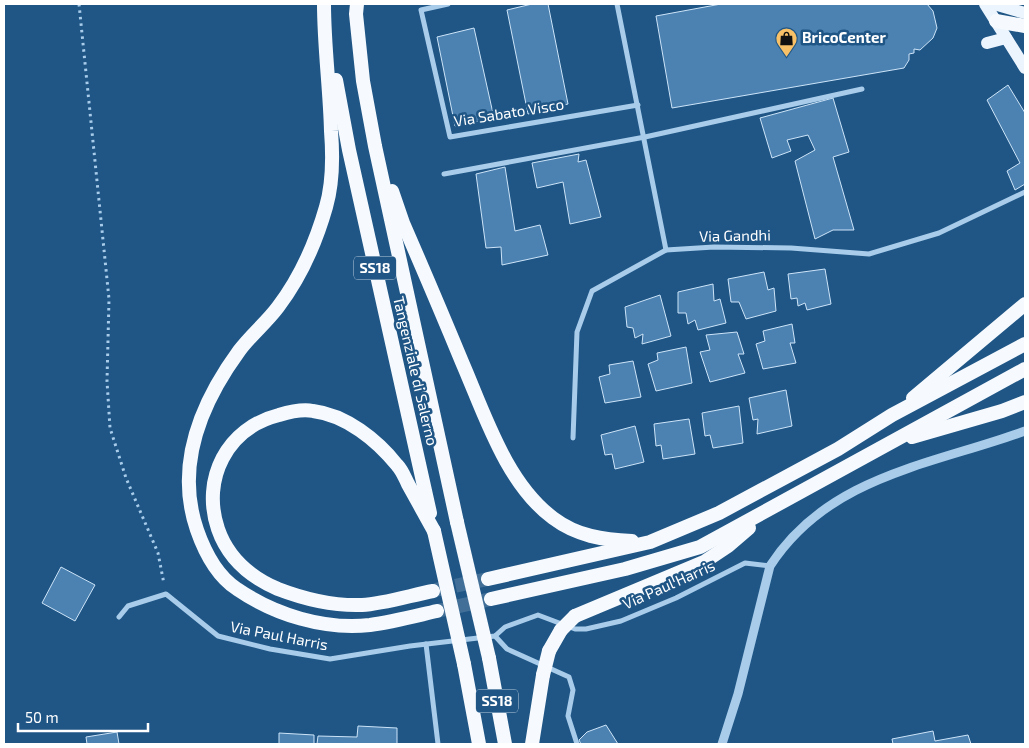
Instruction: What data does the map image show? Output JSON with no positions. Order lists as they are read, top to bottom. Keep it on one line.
{"streets":{"highway":["SS18","Tangenziale di Salerno"],"street":["Via Sabato Visco","Via Gandhi","Via Paul Harris"]},"places":{"shop":["BricoCenter"]},"scale_bar":"50 m"}
